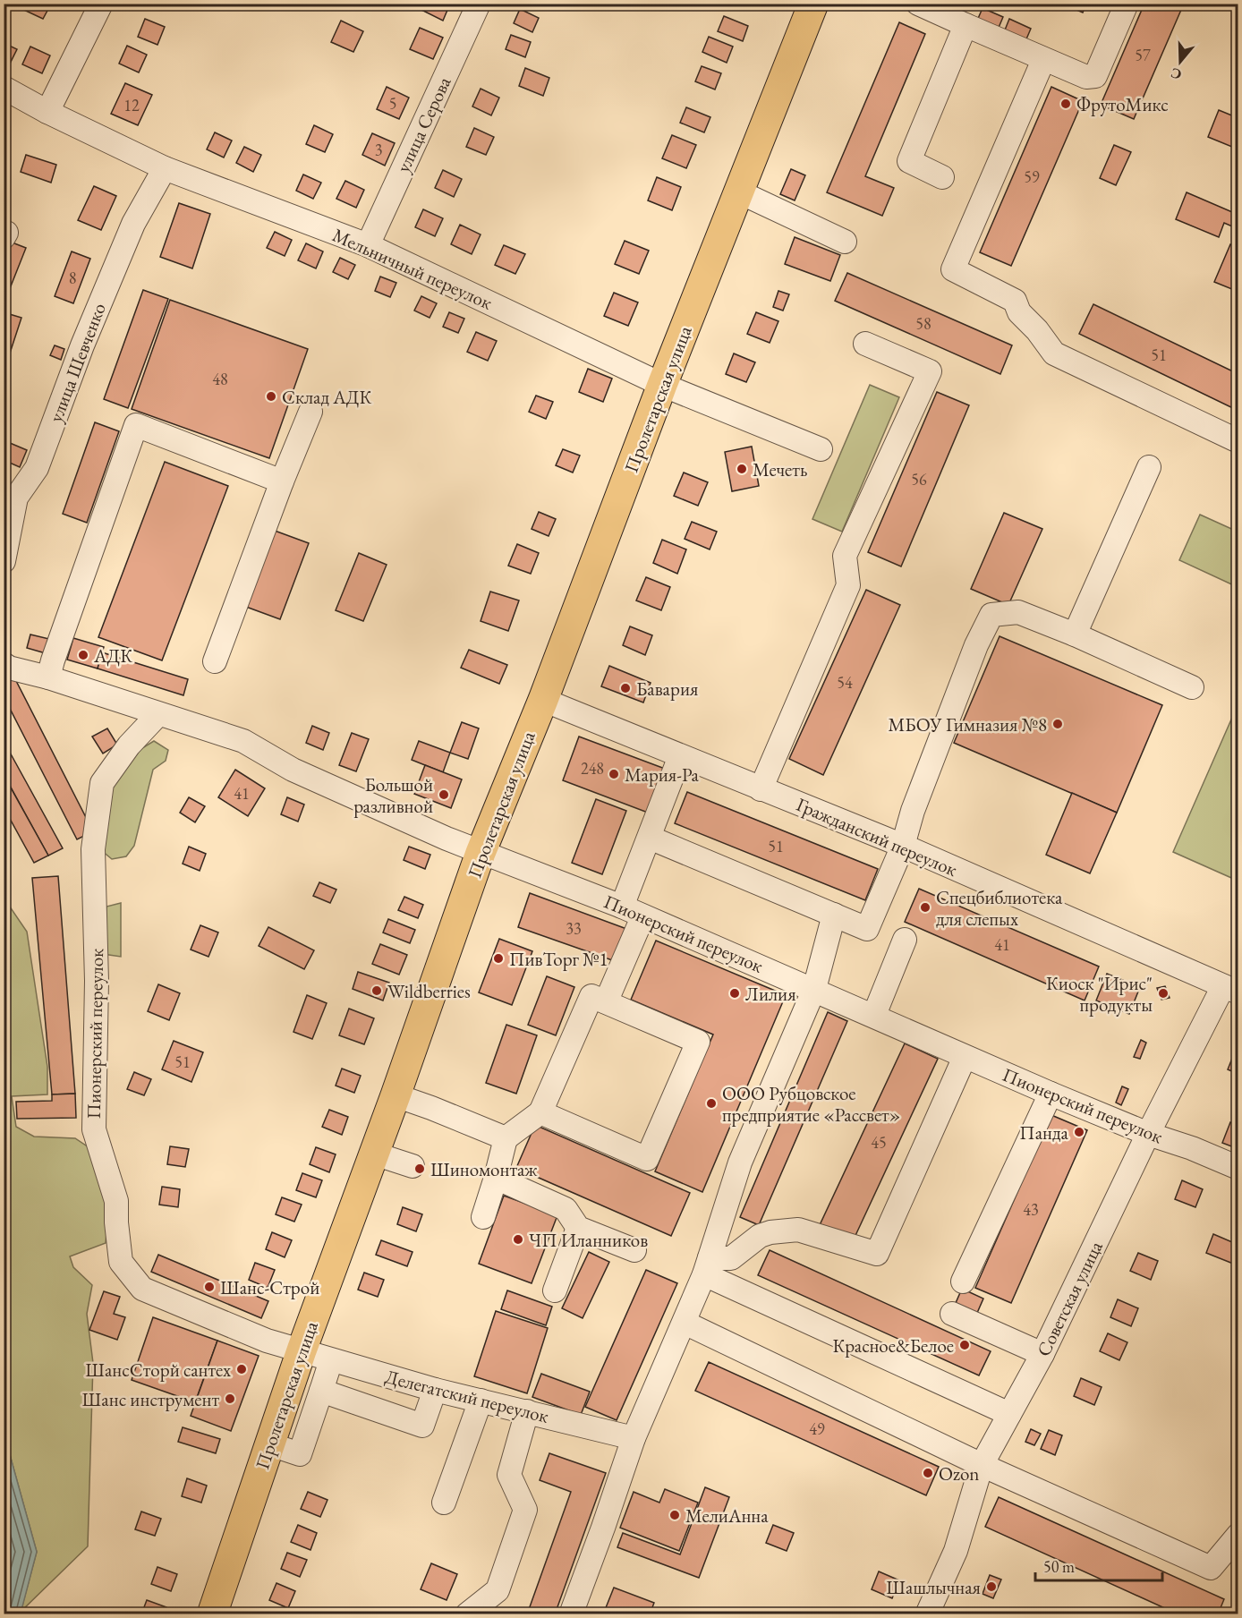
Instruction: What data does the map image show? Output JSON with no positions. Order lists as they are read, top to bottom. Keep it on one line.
{"streets":{"main road":["Пролетарская улица"],"street":["улица Серова","Мельничный переулок","улица Шевченко","Гражданский переулок","Пионерский переулок","Советская улица","Делегатский переулок"]},"crossings":[["улица Серова","Мельничный переулок"],["Мельничный переулок","улица Шевченко"],["Мельничный переулок","Пролетарская улица"],["Пролетарская улица","Гражданский переулок"],["Пролетарская улица","Пионерский переулок"],["Пролетарская улица","Делегатский переулок"],["Гражданский переулок","Советская улица"],["Пионерский переулок","Советская улица"],["Пионерский переулок","Делегатский переулок"]],"places":["ФрутоМикс","Склад АДК","Мечеть","АДК","Бавария","МБОУ Гимназия №8","Мария-Ра","Большой разливной","Спецбиблиотека для слепых","ПивТорг №1","Wildberries","Лилия","Киоск \"Ирис\" продукты","ООО Рубцовское предприятие «Рассвет»","Панда","Шиномонтаж","ЧП Иланников","Шанс-Строй","Красное&Белое","ШансСторй сантех","Шанс инструмент","Ozon","МелиАнна","Шашлычная"],"house_numbers":["57","5","12","3","59","8","58","51","48","56","54","248","41","51","33","41","51","45","43","49"],"scale_bar":"50 m","north":"bottom"}
